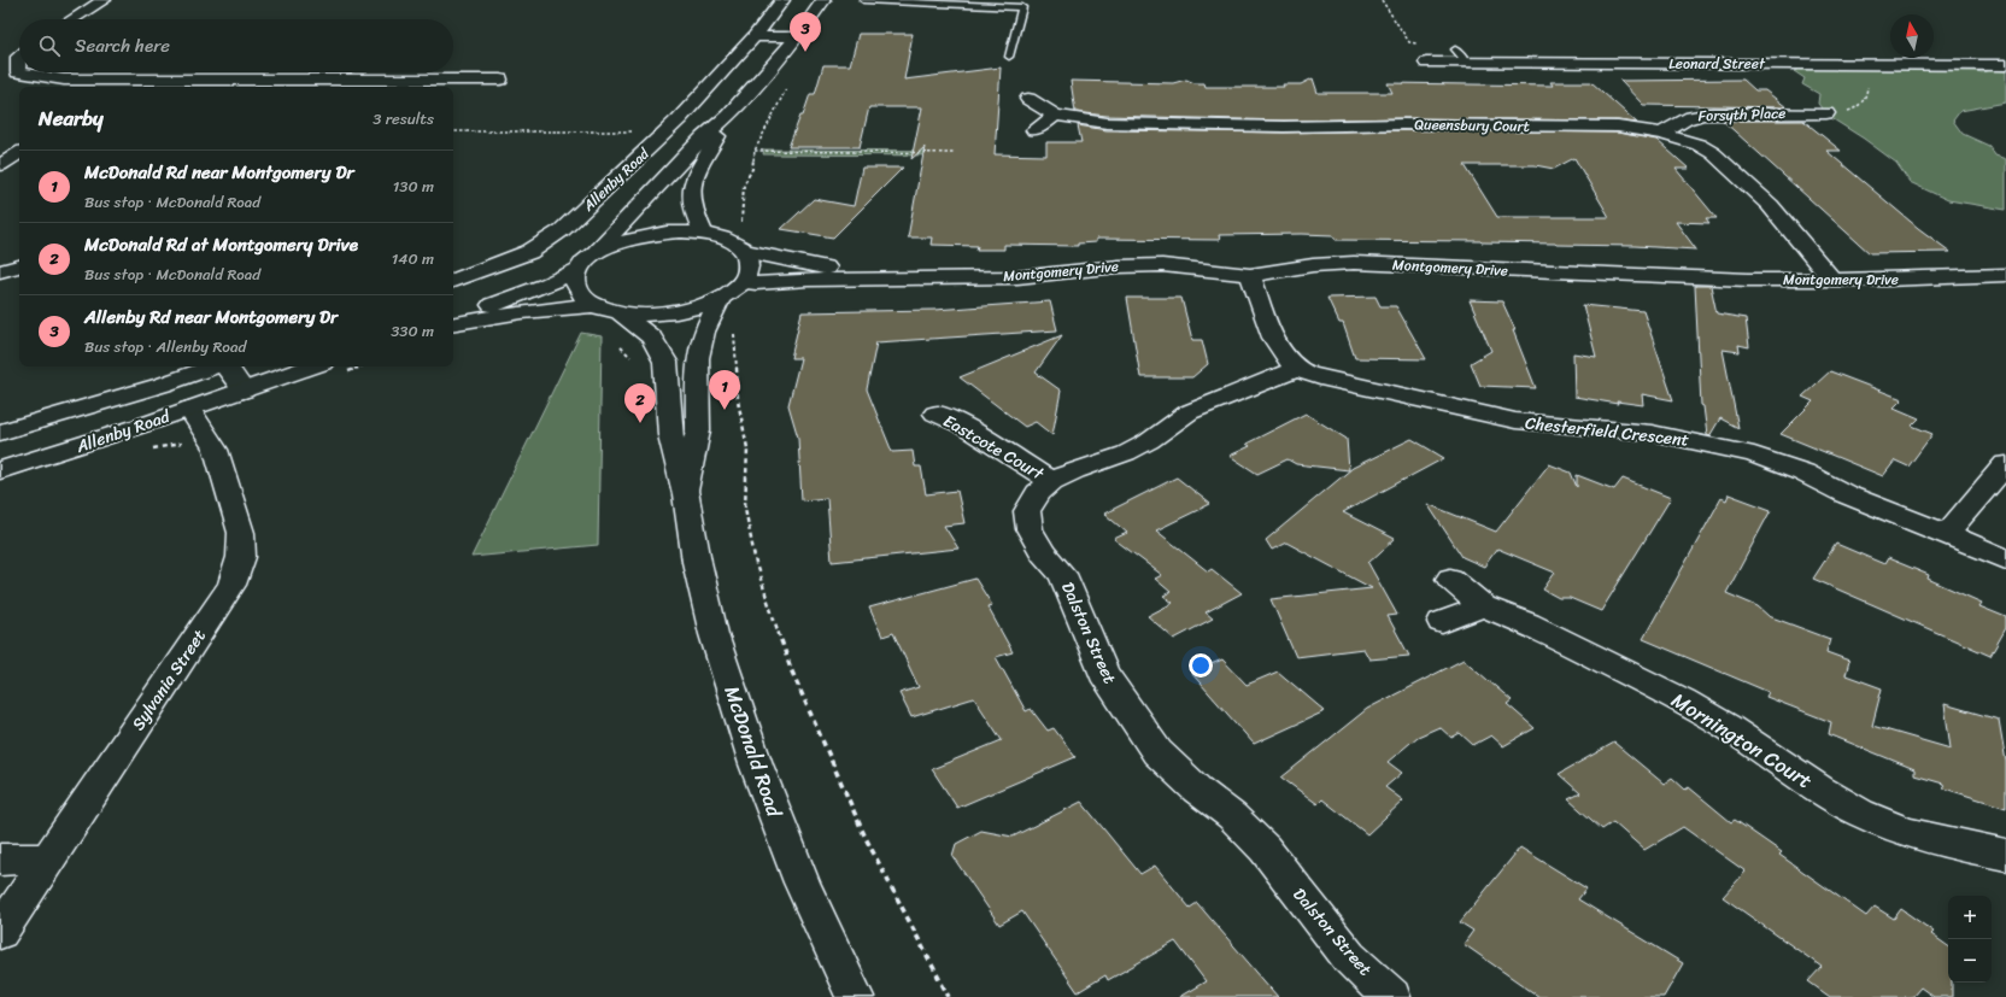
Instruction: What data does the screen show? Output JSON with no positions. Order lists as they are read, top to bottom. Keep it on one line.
{"streets":{"street":["Leonard Street","Forsyth Place","Queensbury Court","Allenby Road","Montgomery Drive","Chesterfield Crescent","Eastcote Court","Dalston Street","Sylvania Street","Mornington Court","McDonald Road"]},"crossings":[["Forsyth Place","Queensbury Court"],["Queensbury Court","Montgomery Drive"],["Allenby Road","Montgomery Drive"],["Allenby Road","Sylvania Street"],["Montgomery Drive","Chesterfield Crescent"],["Chesterfield Crescent","Dalston Street"],["Eastcote Court","Dalston Street"]],"north":"top","page":{"pins":["3","1","2"],"search":"Search here","heading":["Nearby","3 results"],"list":[{"mark":"1","name":"McDonald Rd near Montgomery Dr","note":"Bus stop · McDonald Road","value":"130 m"},{"mark":"2","name":"McDonald Rd at Montgomery Drive","note":"Bus stop · McDonald Road","value":"140 m"},{"mark":"3","name":"Allenby Rd near Montgomery Dr","note":"Bus stop · Allenby Road","value":"330 m"}],"map_buttons":["+","−"]}}
